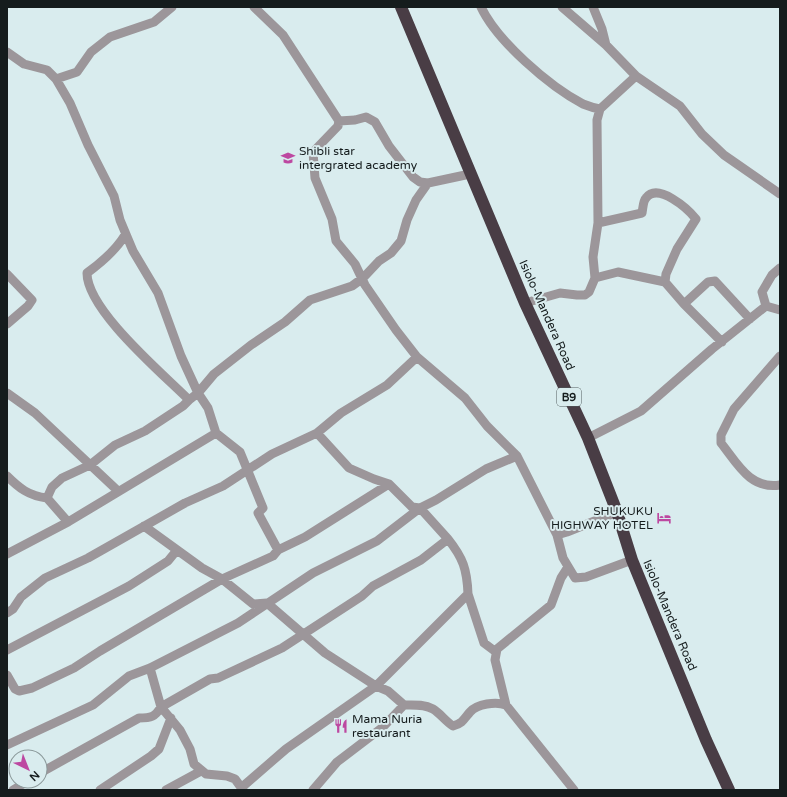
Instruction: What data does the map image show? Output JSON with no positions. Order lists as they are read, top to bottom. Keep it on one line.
{"streets":{"highway":["Isiolo-Mandera Road","B9"]},"places":{"school or university":["Shibli star intergrated academy"],"hotel":["SHUKUKU HIGHWAY HOTEL"],"restaurant":["Mama Nuria restaurant"]},"north":"bottom right"}
